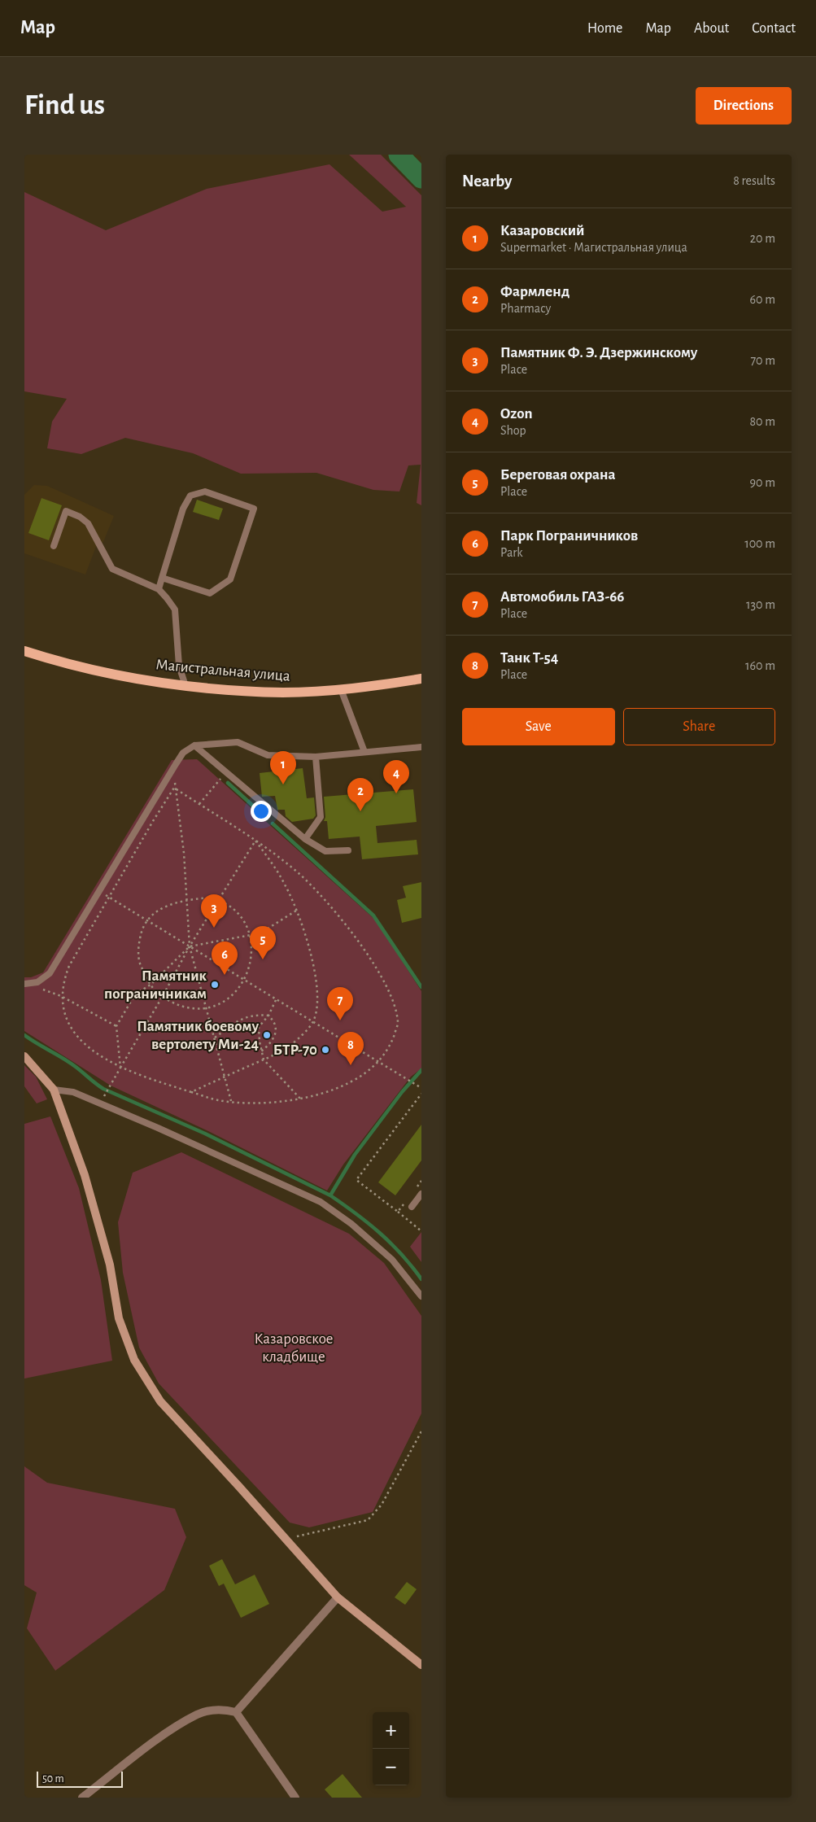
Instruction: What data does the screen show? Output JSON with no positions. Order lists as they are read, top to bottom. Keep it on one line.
{"streets":{"main road":["Магистральная улица"]},"parks":["Казаровское кладбище"],"places":["Памятник пограничникам","Памятник боевому вертолету Ми-24","БТР-70"],"scale_bar":"50 m","page":{"header":"Map","nav":["Home","Map","About","Contact"],"buttons":["Directions",["Save","Share"]],"title":"Find us","heading":["Nearby","8 results"],"list":[{"mark":"1","name":"Казаровский","note":"Supermarket · Магистральная улица","value":"20 m"},{"mark":"2","name":"Фармленд","note":"Pharmacy","value":"60 m"},{"mark":"3","name":"Памятник Ф. Э. Дзержинскому","note":"Place","value":"70 m"},{"mark":"4","name":"Ozon","note":"Shop","value":"80 m"},{"mark":"5","name":"Береговая охрана","note":"Place","value":"90 m"},{"mark":"6","name":"Парк Пограничников","note":"Park","value":"100 m"},{"mark":"7","name":"Автомобиль ГАЗ-66","note":"Place","value":"130 m"},{"mark":"8","name":"Танк Т-54","note":"Place","value":"160 m"}],"pins":["1","4","2","3","5","6","7","8"],"map_buttons":["+","−"],"scale":"50 m"}}
